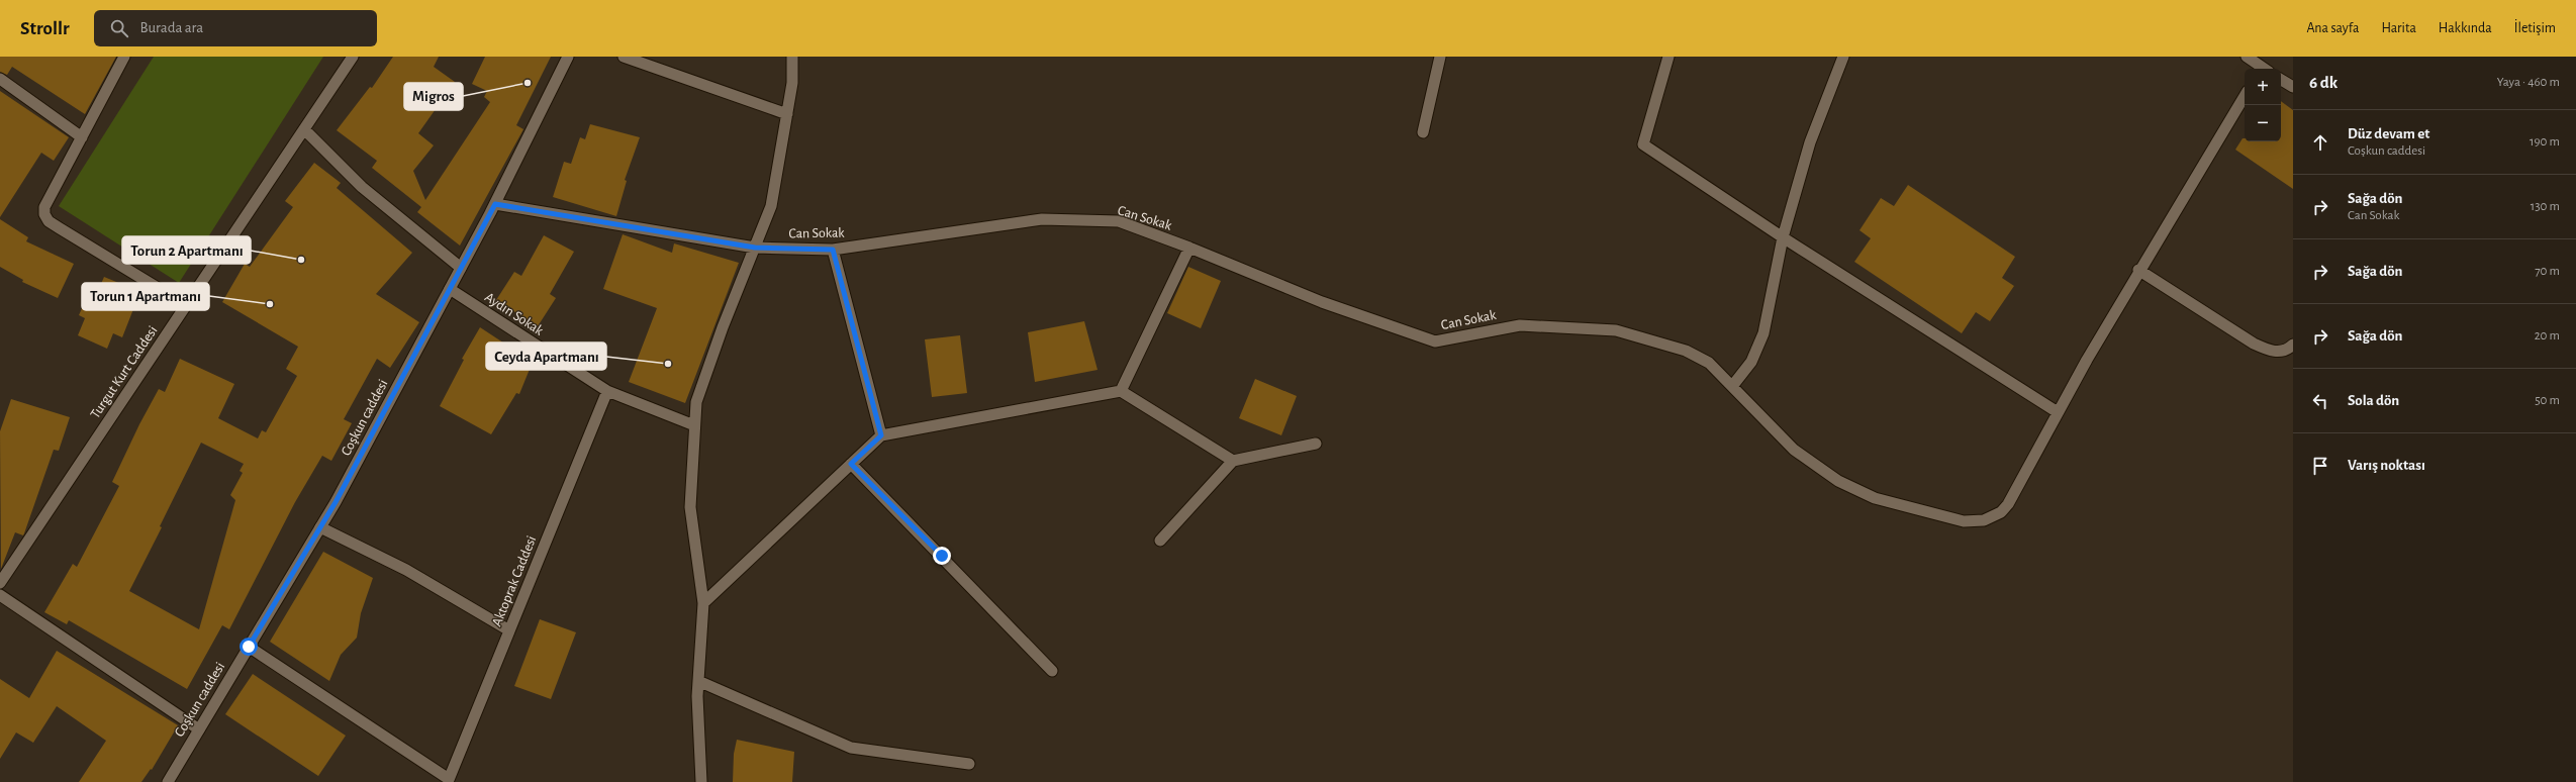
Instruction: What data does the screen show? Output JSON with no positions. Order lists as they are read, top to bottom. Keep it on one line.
{"streets":{"street":["Can Sokak","Aydın Sokak","Turgut Kurt Caddesi","Coşkun caddesi","Aktoprak Caddesi"]},"crossings":[["Can Sokak","Coşkun caddesi"],["Aydın Sokak","Coşkun caddesi"],["Aydın Sokak","Aktoprak Caddesi"]],"places":["Migros","Torun 2 Apartmanı","Torun 1 Apartmanı","Ceyda Apartmanı"],"page":{"header":"Strollr","search":"Burada ara","nav":["Ana sayfa","Harita","Hakkında","İletişim"],"heading":["6 dk","Yaya · 460 m"],"map_buttons":["+","−"],"list":[["Düz devam et","Coşkun caddesi","190 m"],["Sağa dön","Can Sokak","130 m"],["Sağa dön","70 m"],["Sağa dön","20 m"],["Sola dön","50 m"],"Varış noktası"]}}
